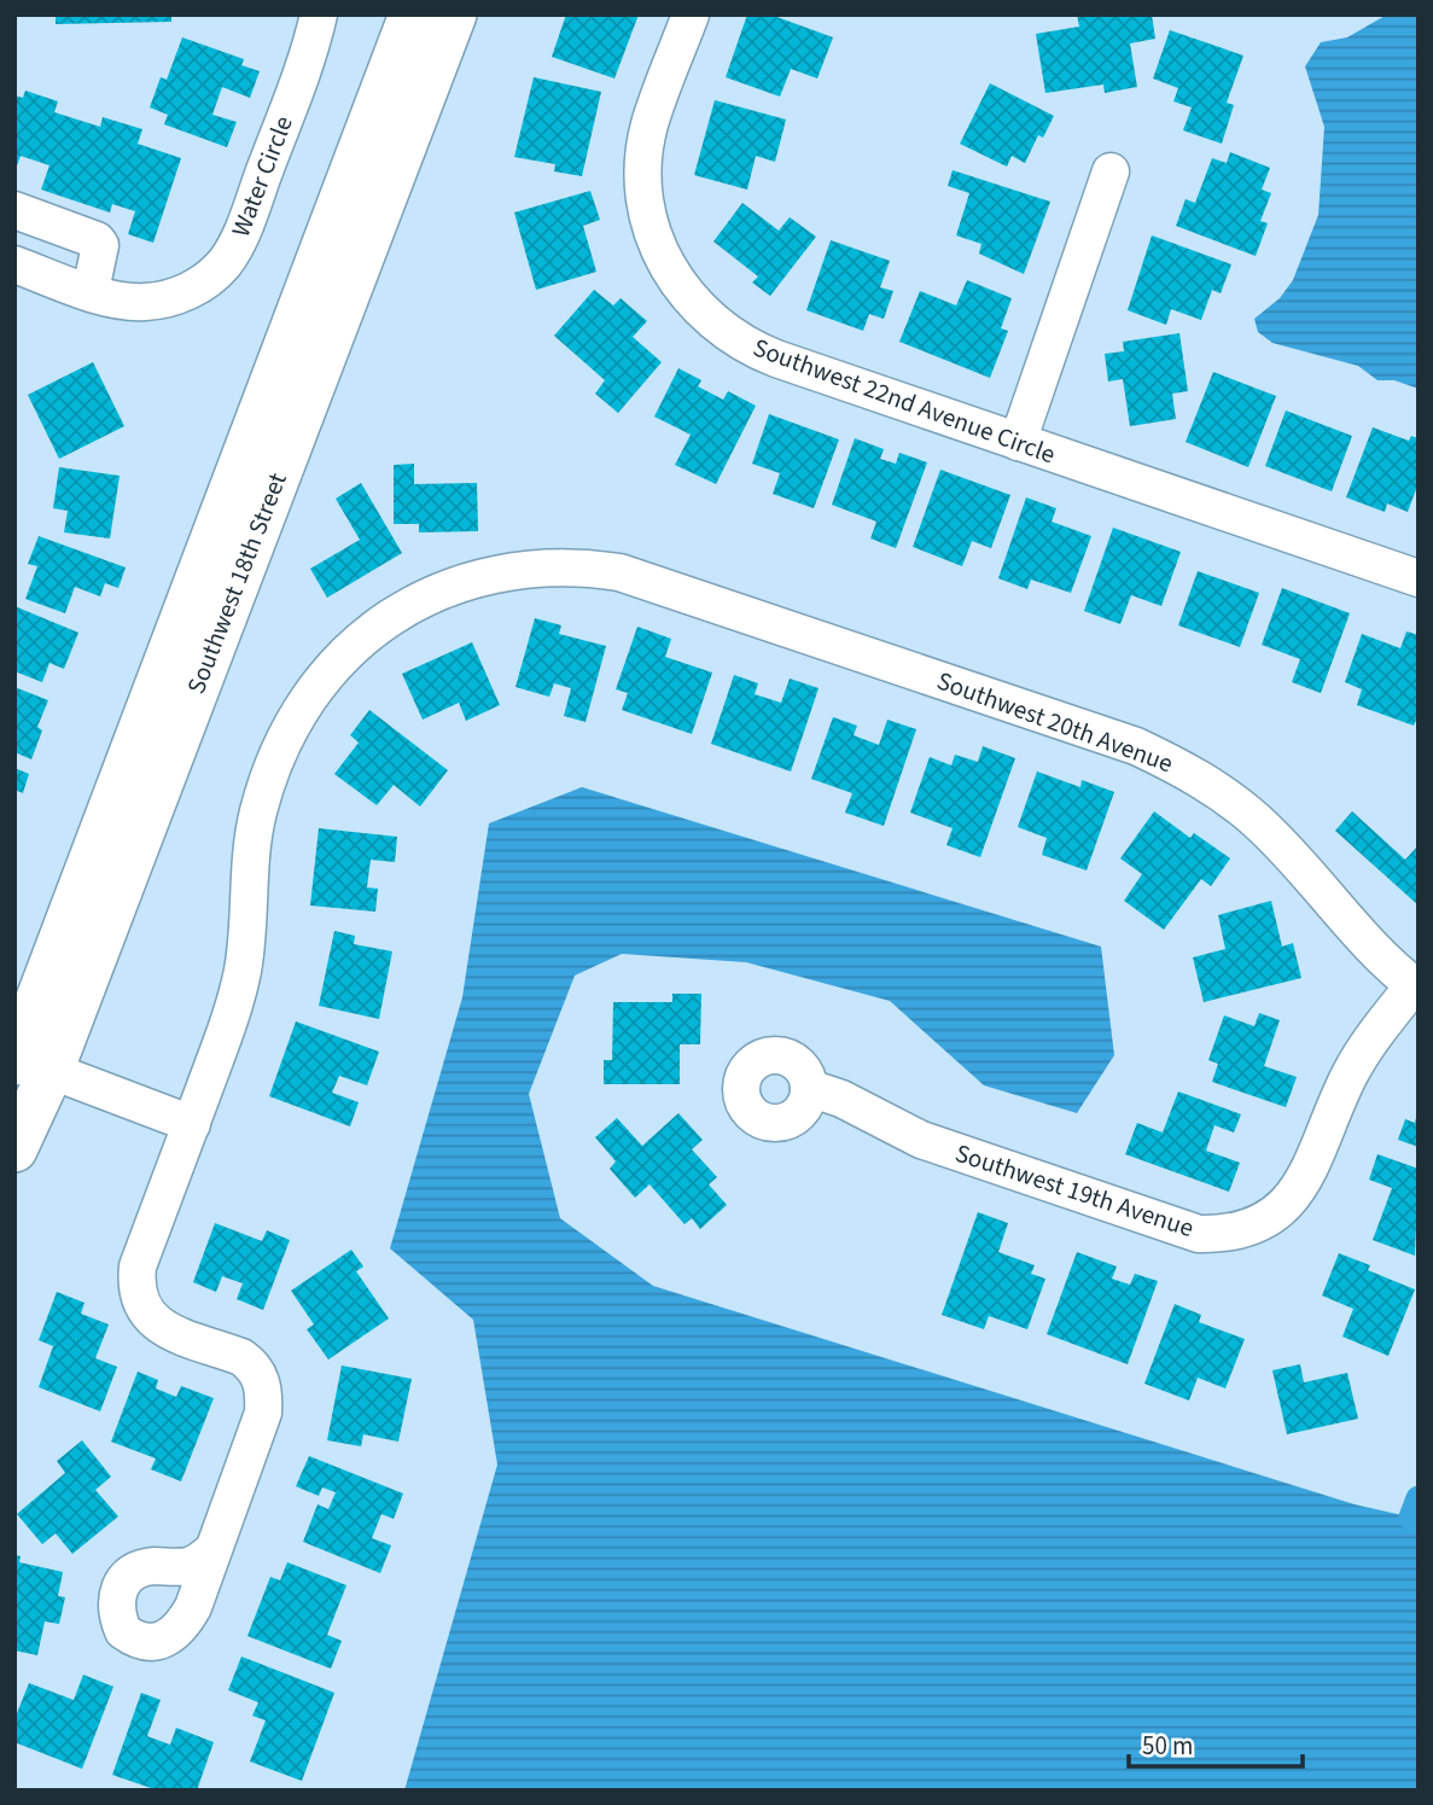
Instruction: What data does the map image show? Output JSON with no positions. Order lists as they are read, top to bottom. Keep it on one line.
{"streets":{"main road":["Southwest 18th Street"],"street":["Water Circle","Southwest 22nd Avenue Circle","Southwest 20th Avenue","Southwest 19th Avenue"]},"crossings":[["Southwest 20th Avenue","Southwest 19th Avenue"]],"scale_bar":"50 m"}
